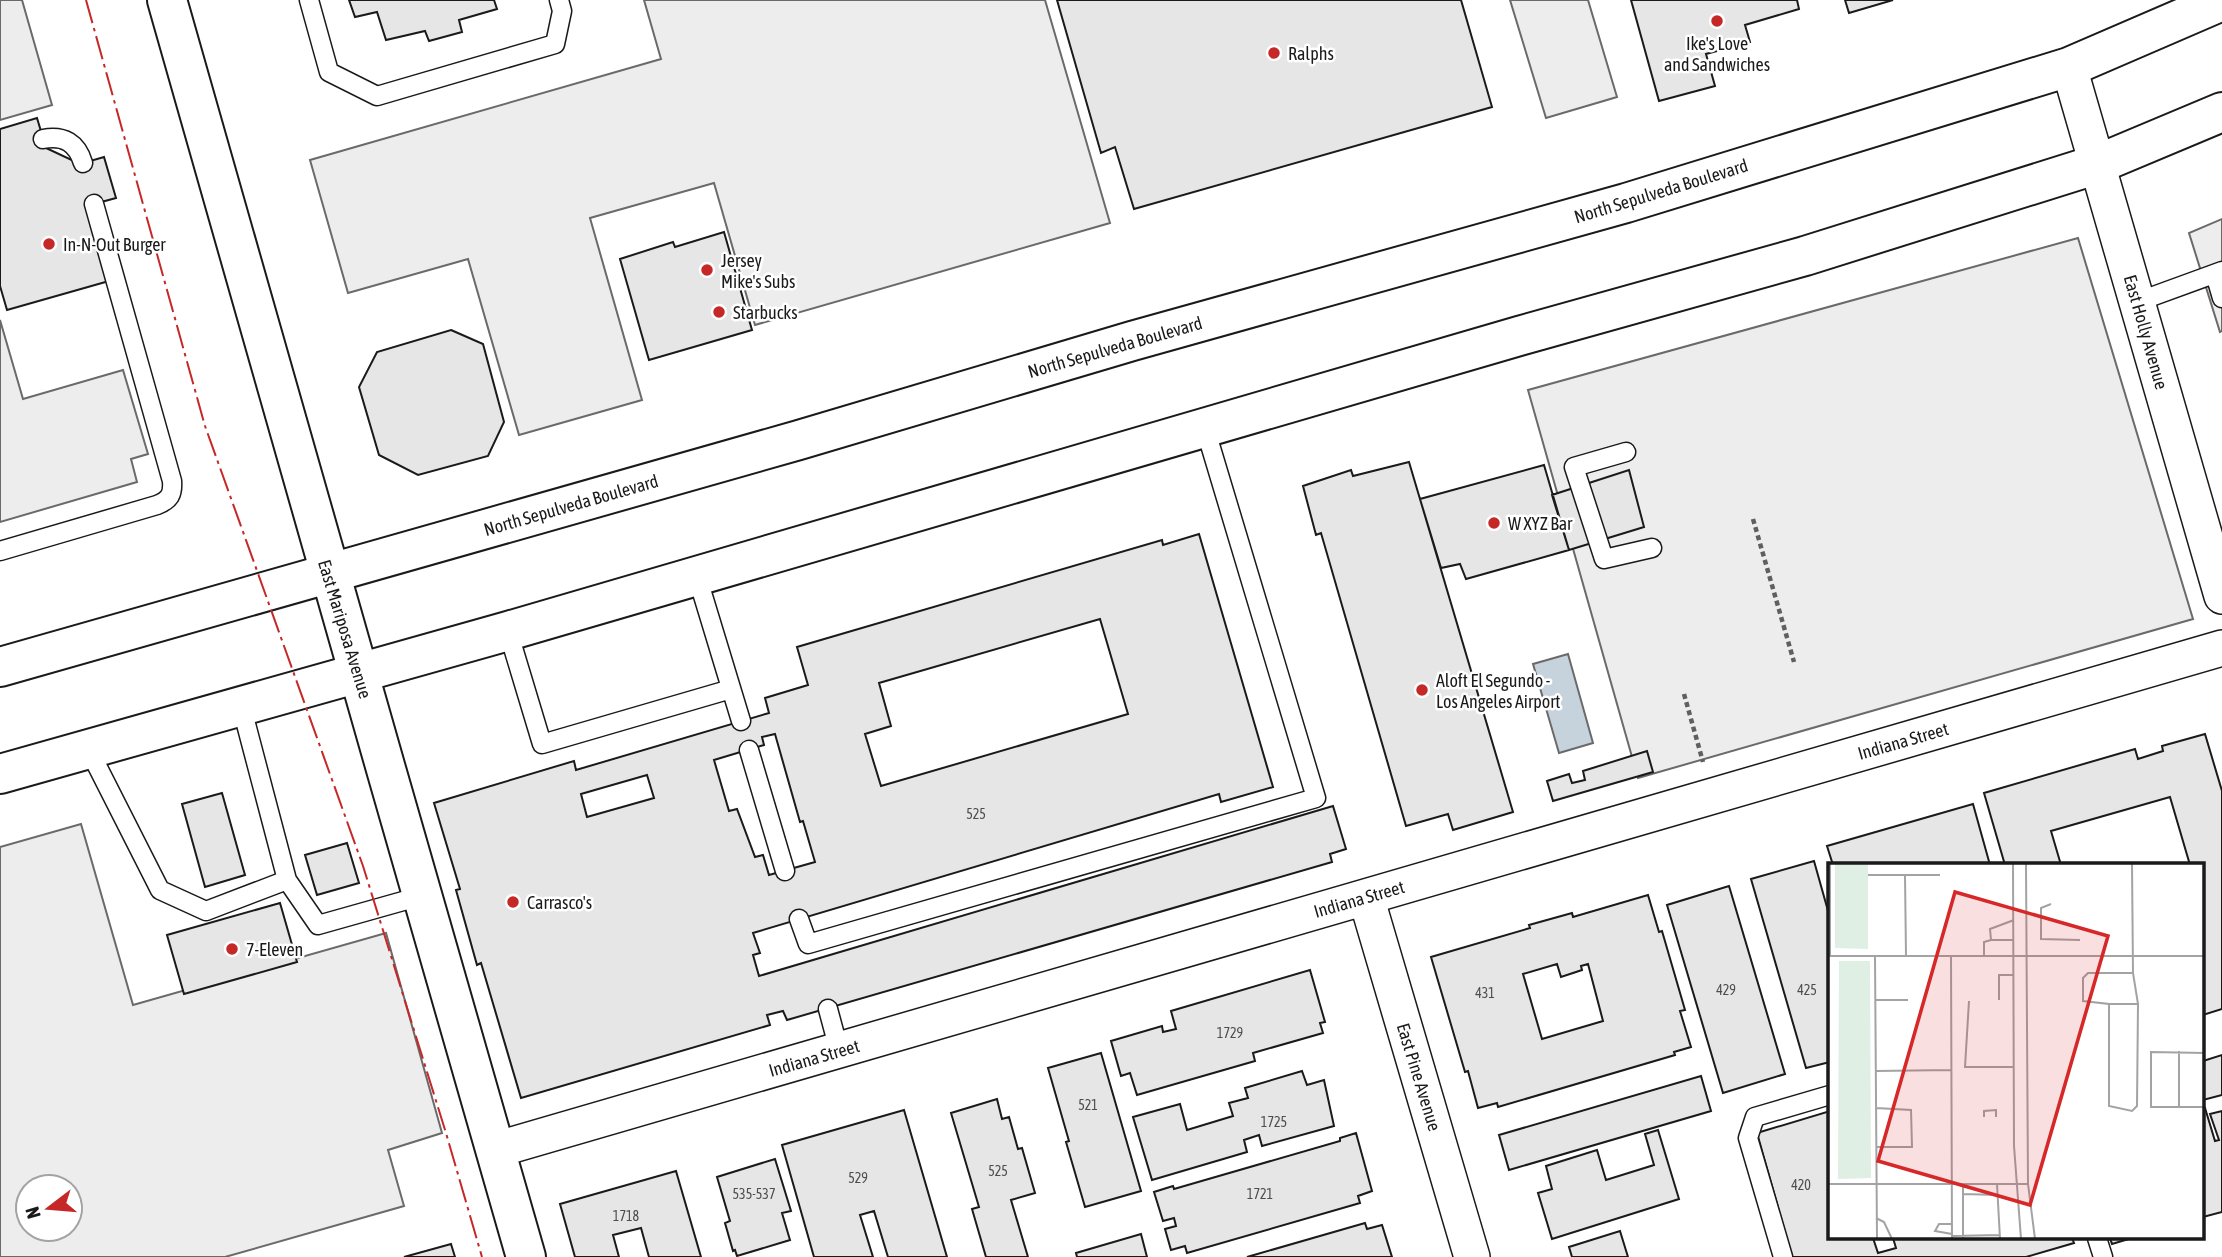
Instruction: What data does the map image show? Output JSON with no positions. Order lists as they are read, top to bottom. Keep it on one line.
{"streets":{"main road":["North Sepulveda Boulevard","East Mariposa Avenue"],"street":["East Holly Avenue","Indiana Street","East Pine Avenue"]},"crossings":[["North Sepulveda Boulevard","East Holly Avenue"],["North Sepulveda Boulevard","East Mariposa Avenue"],["East Mariposa Avenue","Indiana Street"],["Indiana Street","East Pine Avenue"]],"places":["Ike's Love and Sandwiches","Ralphs","In-N-Out Burger","Jersey Mike's Subs","Starbucks","W XYZ Bar","Aloft El Segundo - Los Angeles Airport","Carrasco's","7-Eleven"],"house_numbers":["525","429","425","431","1729","521","1725","525","529","420","535-537","1721","1718"],"north":"left"}
